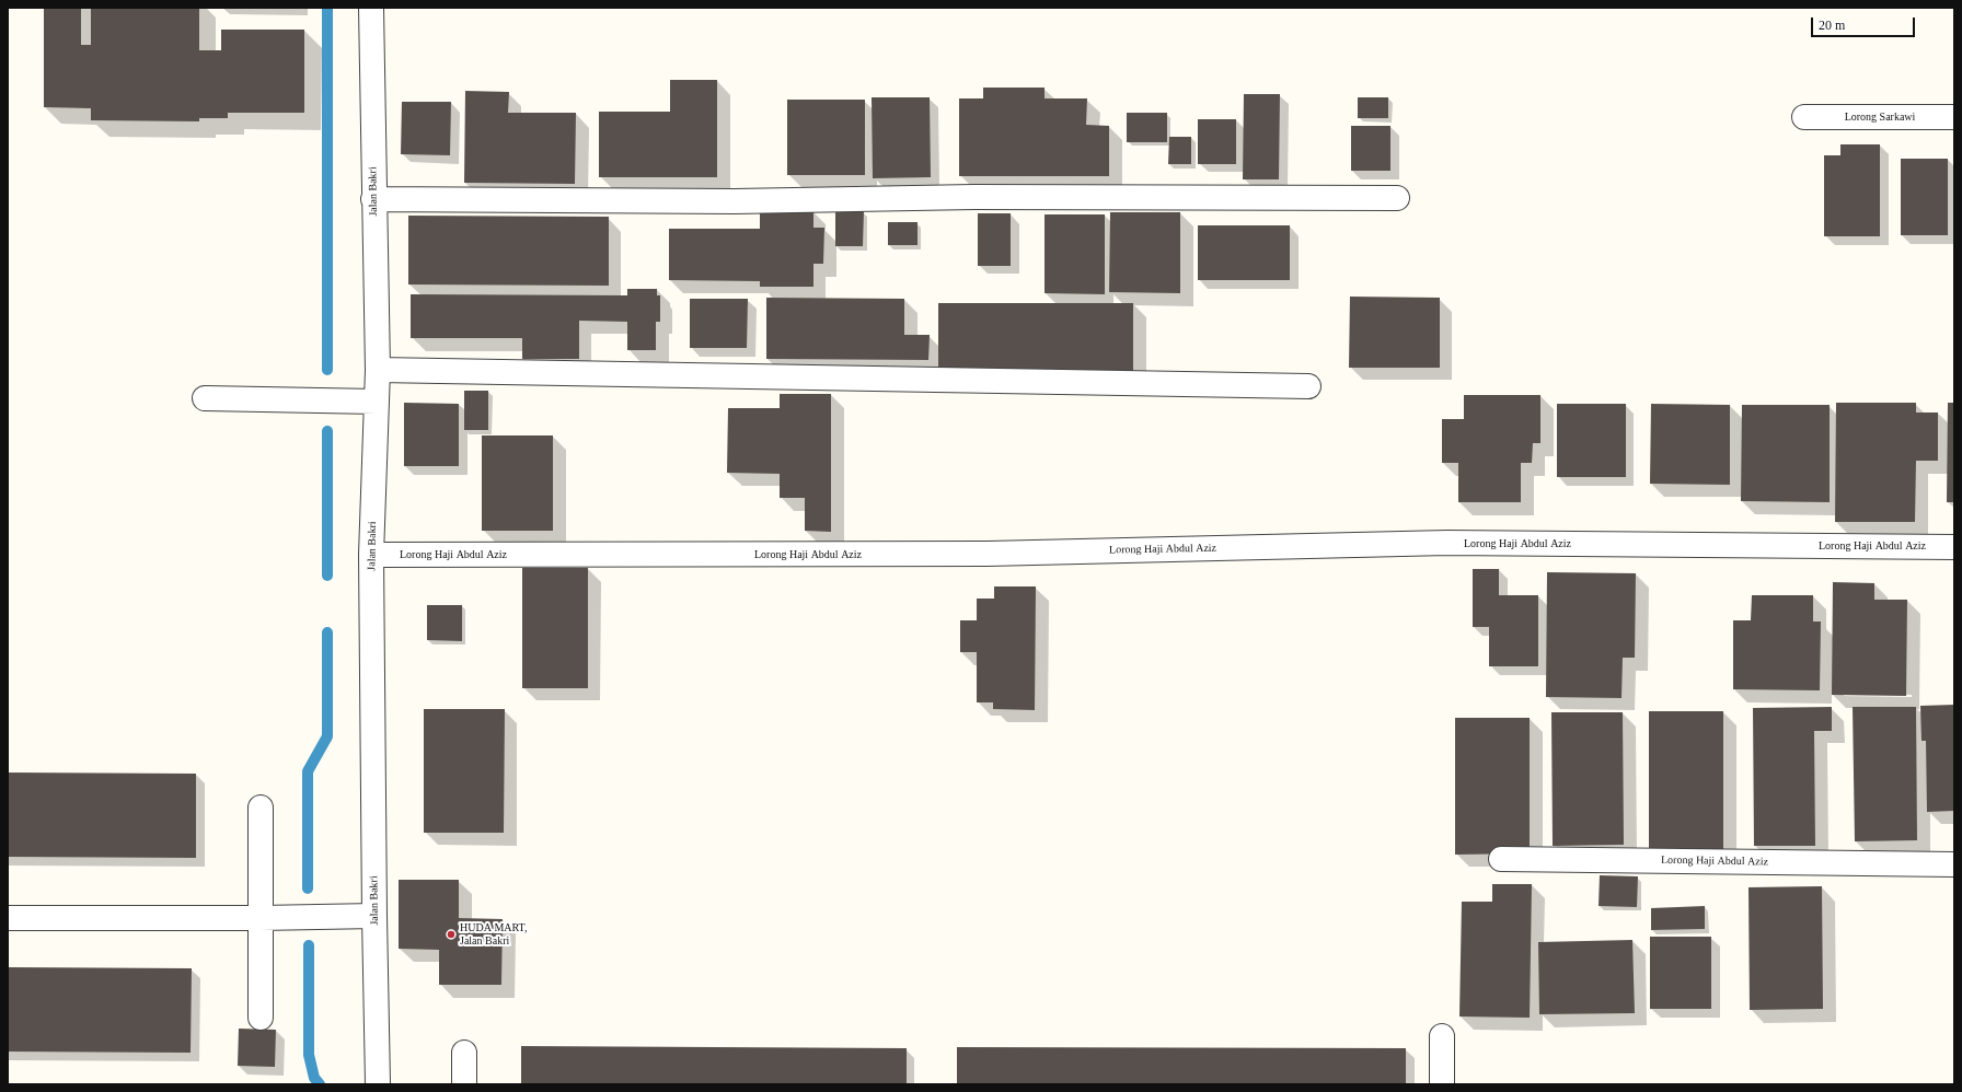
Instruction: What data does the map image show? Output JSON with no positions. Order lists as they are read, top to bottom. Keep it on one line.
{"streets":{"street":["Lorong Sarkawi","Jalan Bakri","Lorong Haji Abdul Aziz"]},"crossings":[["Jalan Bakri","Lorong Haji Abdul Aziz"]],"places":["HUDA MART, Jalan Bakri"],"scale_bar":"20 m"}
